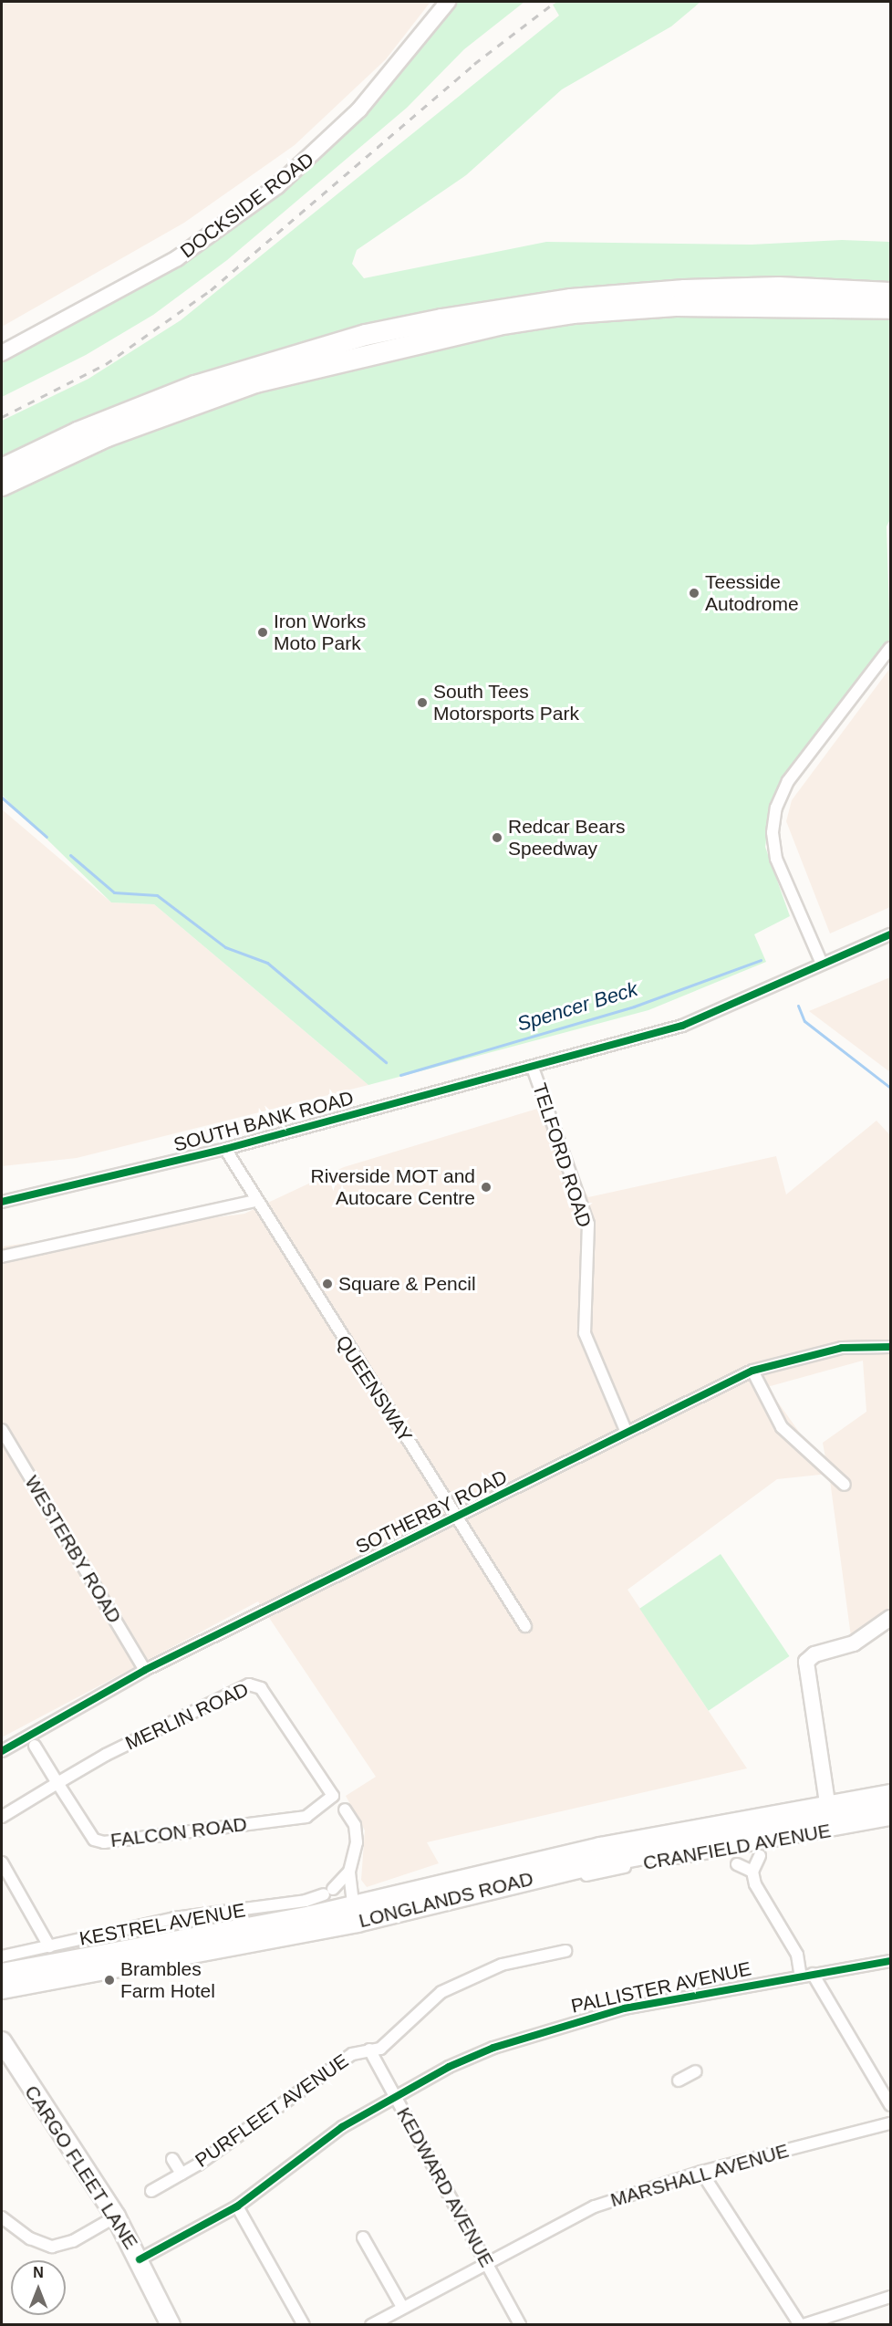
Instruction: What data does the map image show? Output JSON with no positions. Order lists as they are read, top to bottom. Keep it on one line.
{"streets":{"main road":["DOCKSIDE ROAD","LONGLANDS ROAD","CARGO FLEET LANE"],"street":["SOUTH BANK ROAD","TELFORD ROAD","QUEENSWAY","SOTHERBY ROAD","WESTERBY ROAD","MERLIN ROAD","FALCON ROAD","CRANFIELD AVENUE","KESTREL AVENUE","PALLISTER AVENUE","PURFLEET AVENUE","MARSHALL AVENUE","KEDWARD AVENUE"]},"crossings":[["SOUTH BANK ROAD","TELFORD ROAD"],["SOUTH BANK ROAD","QUEENSWAY"],["TELFORD ROAD","SOTHERBY ROAD"],["QUEENSWAY","SOTHERBY ROAD"],["SOTHERBY ROAD","WESTERBY ROAD"],["MERLIN ROAD","FALCON ROAD"],["PALLISTER AVENUE","CARGO FLEET LANE"],["PALLISTER AVENUE","KEDWARD AVENUE"],["PURFLEET AVENUE","KEDWARD AVENUE"],["MARSHALL AVENUE","KEDWARD AVENUE"]],"water":["Spencer Beck"],"places":["Teesside Autodrome","Iron Works Moto Park","South Tees Motorsports Park","Redcar Bears Speedway","Riverside MOT and Autocare Centre","Square & Pencil","Brambles Farm Hotel"],"north":"top"}
